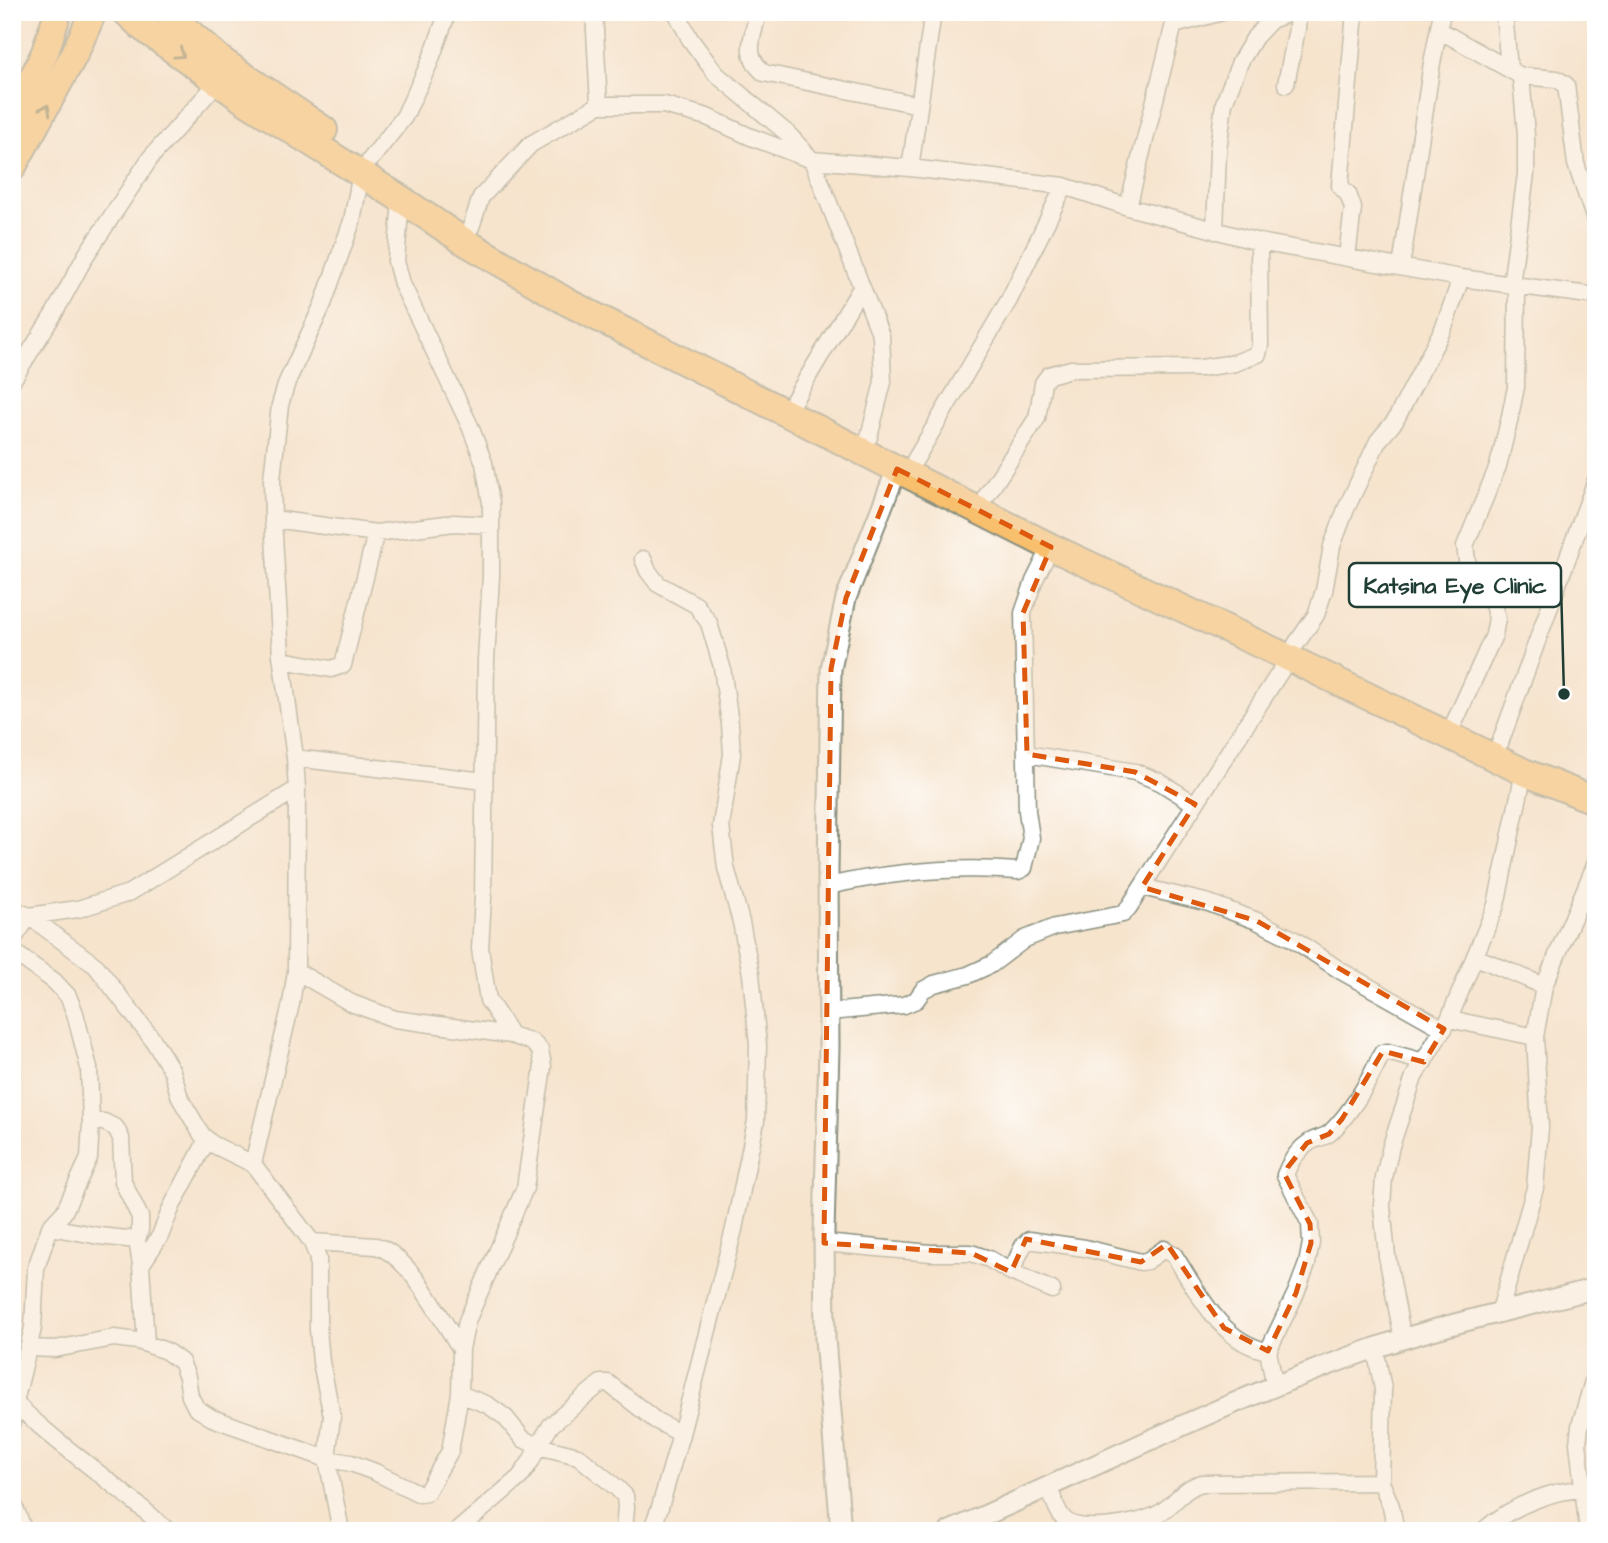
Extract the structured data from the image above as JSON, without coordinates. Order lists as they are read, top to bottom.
{
  "places": ["Katsina Eye Clinic"]
}
